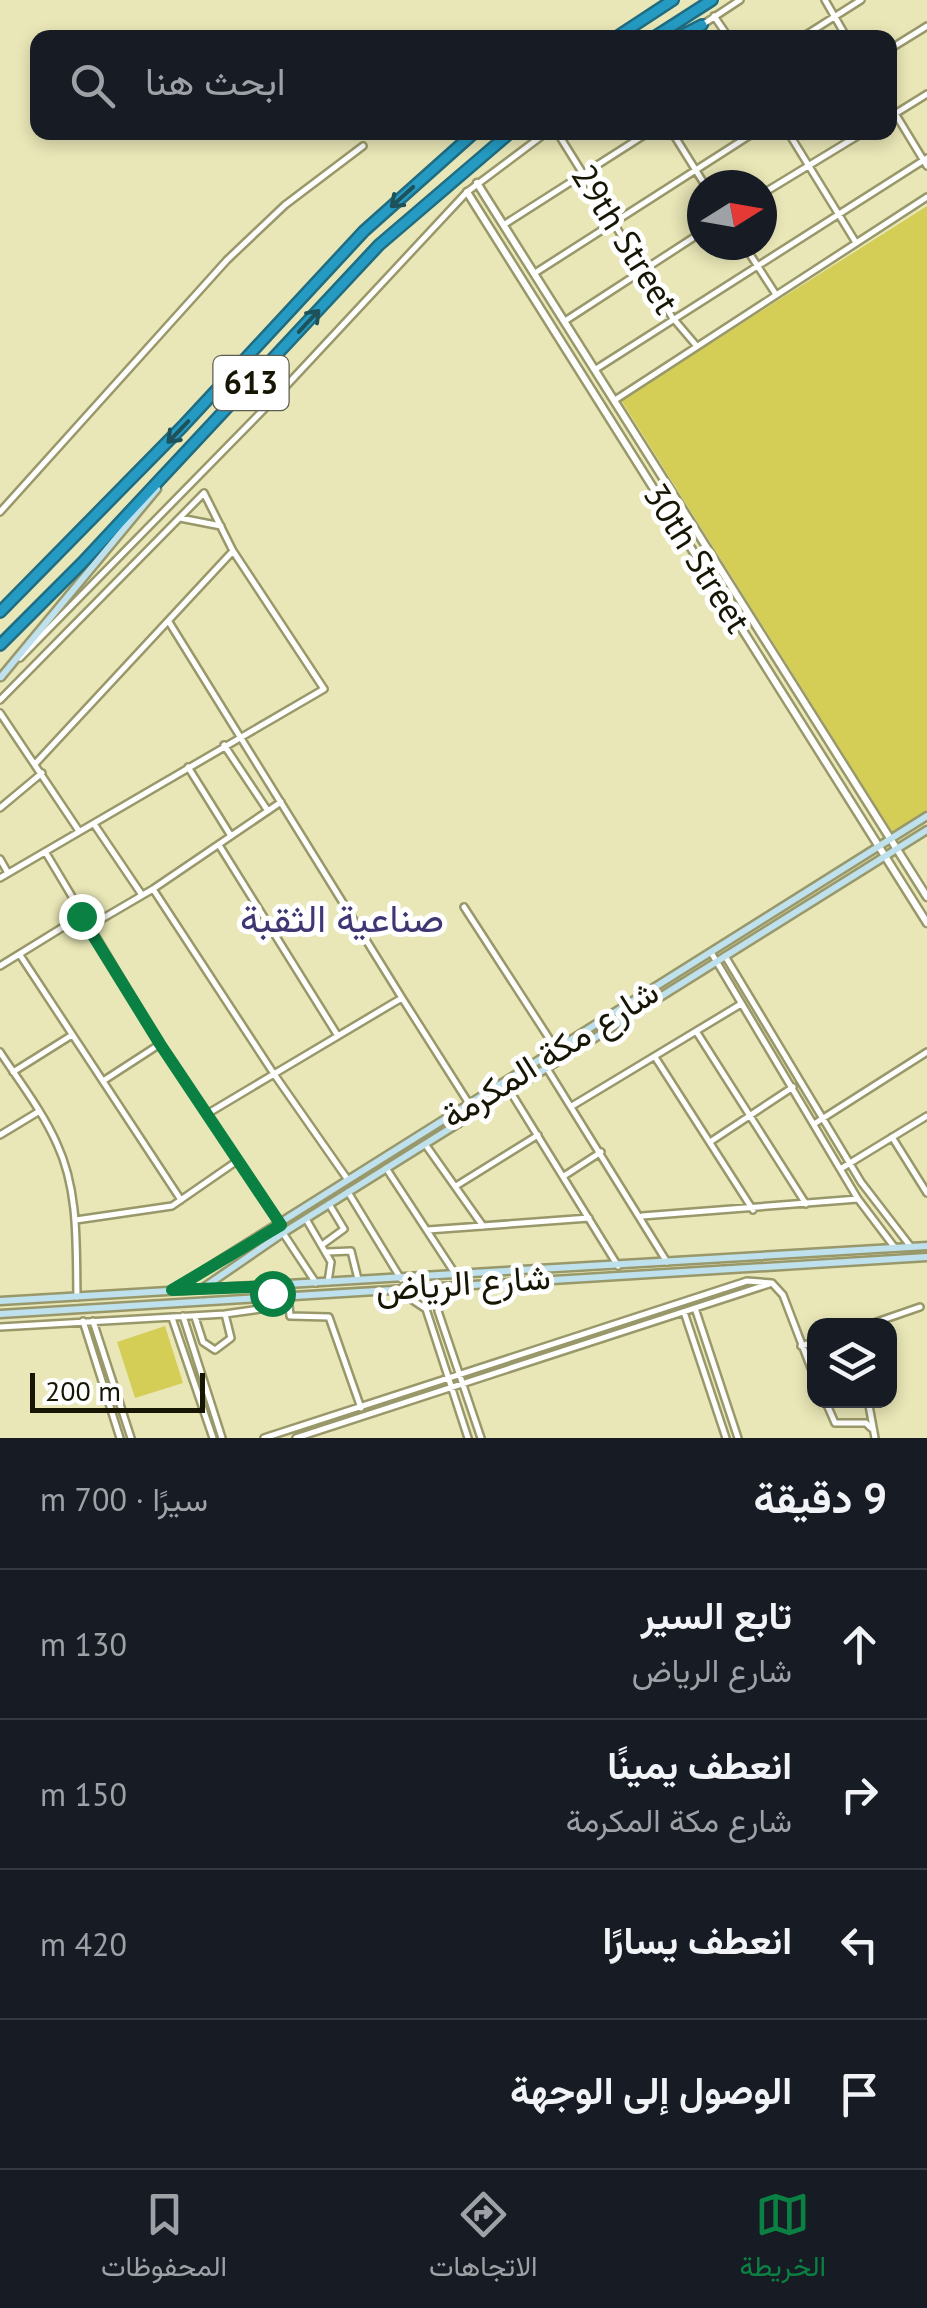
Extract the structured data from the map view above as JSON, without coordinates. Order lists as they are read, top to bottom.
{
  "streets": {
    "highway": ["613"],
    "main road": ["شارع مكة المكرمة", "شارع الرياض"],
    "street": ["29th Street", "30th Street"]
  },
  "crossings": [
    ["30th Street", "شارع مكة المكرمة"],
    ["شارع مكة المكرمة", "شارع الرياض"]
  ],
  "districts": ["صناعية الثقبة"],
  "scale_bar": "200 m",
  "north": "right",
  "page": {
    "search": "ابحث هنا",
    "scale": "200 m",
    "heading": ["9 دقيقة", "سيرًا · 700 m"],
    "list": [
      ["تابع السير", "شارع الرياض", "130 m"],
      ["انعطف يمينًا", "شارع مكة المكرمة", "150 m"],
      ["انعطف يسارًا", "420 m"],
      "الوصول إلى الوجهة"
    ],
    "nav": ["الخريطة", "الاتجاهات", "المحفوظات"]
  }
}
